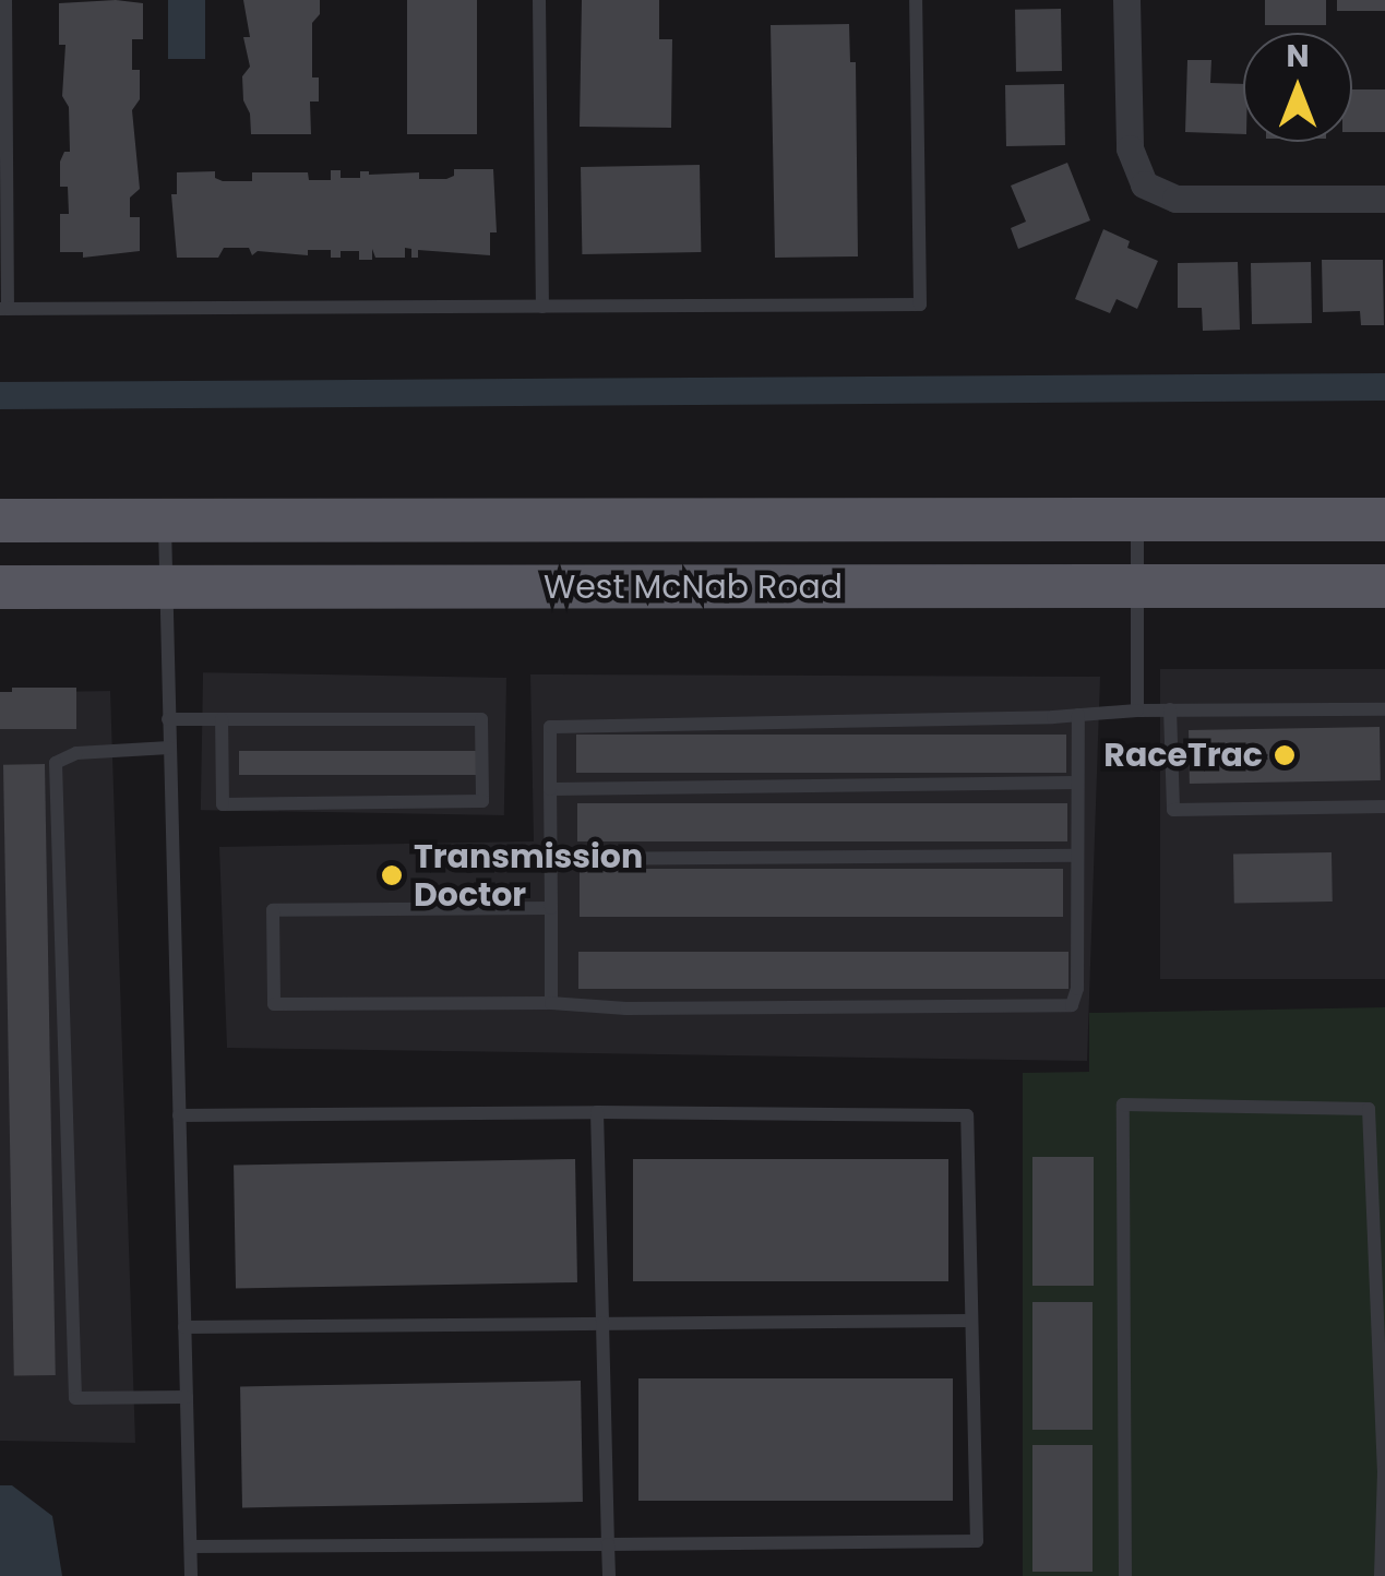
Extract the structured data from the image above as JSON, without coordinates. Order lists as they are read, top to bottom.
{
  "streets": {
    "main road": ["West McNab Road"]
  },
  "places": ["RaceTrac", "Transmission Doctor"],
  "north": "top"
}
